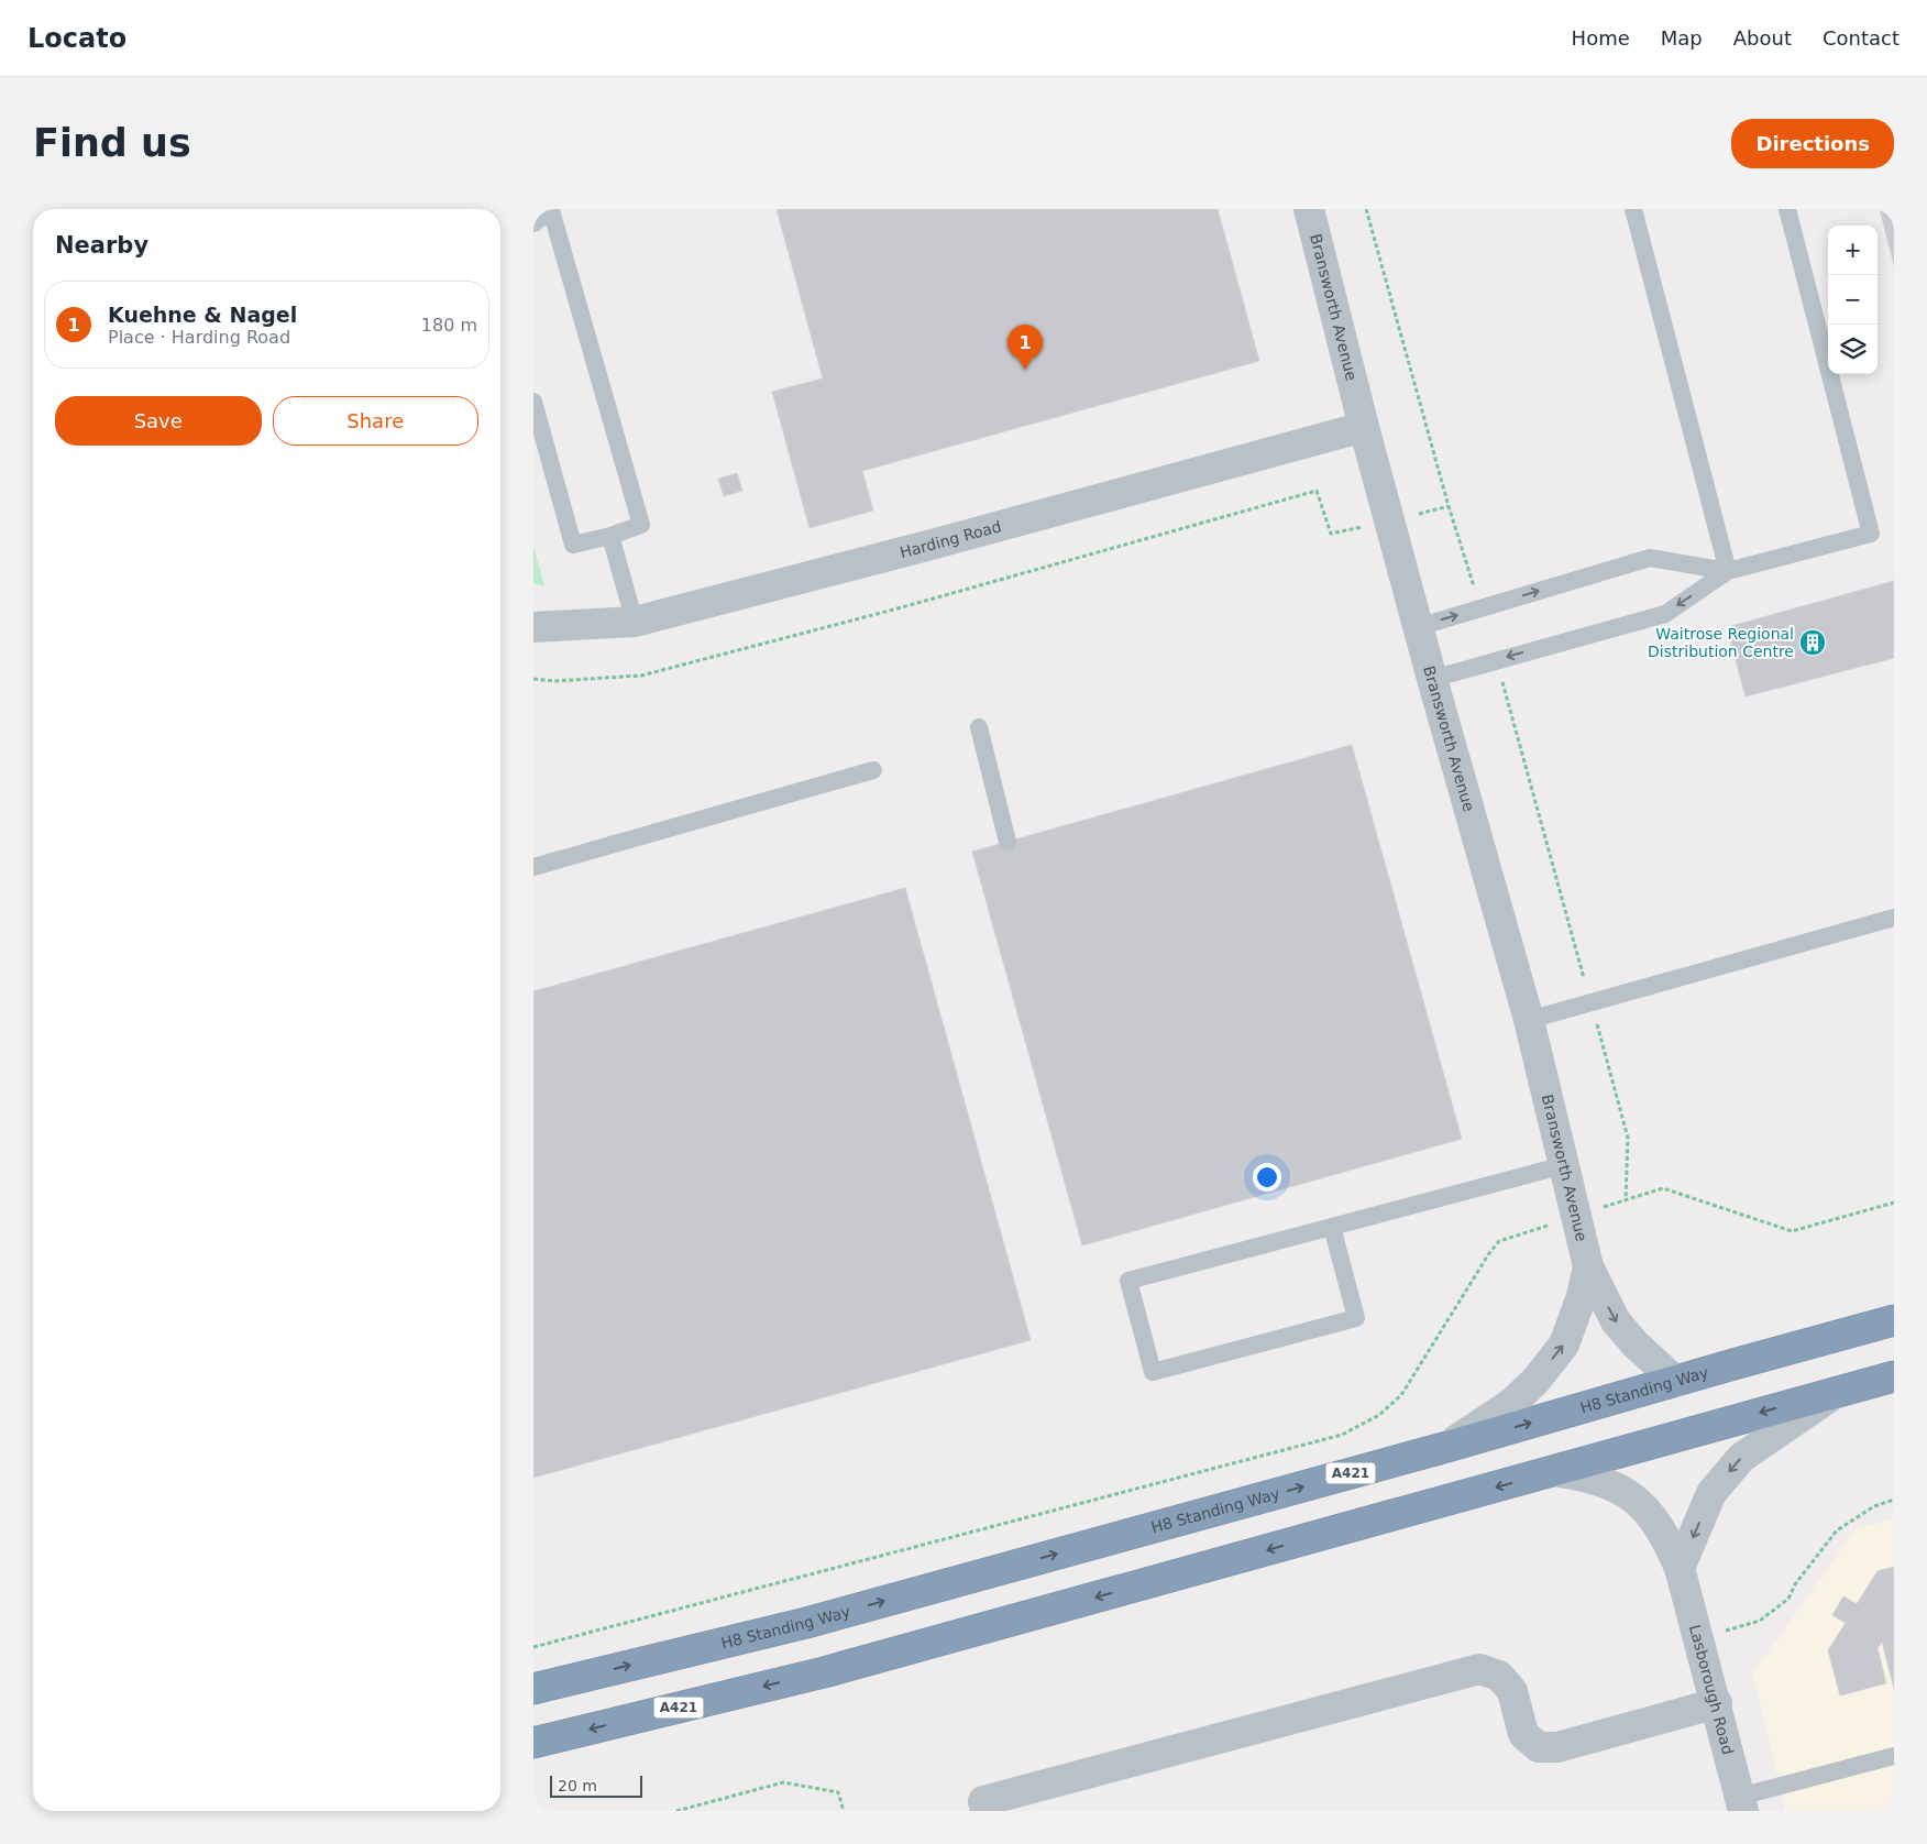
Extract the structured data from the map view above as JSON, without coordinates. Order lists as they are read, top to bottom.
{
  "streets": {
    "highway": ["H8 Standing Way", "A421"],
    "street": ["Bransworth Avenue", "Harding Road", "Lasborough Road"]
  },
  "crossings": [
    ["Bransworth Avenue", "Harding Road"],
    ["Bransworth Avenue", "H8 Standing Way"],
    ["A421", "Lasborough Road"]
  ],
  "places": {
    "building": ["Waitrose Regional Distribution Centre"]
  },
  "scale_bar": "20 m",
  "page": {
    "header": "Locato",
    "nav": [
      "Home",
      "Map",
      "About",
      "Contact"
    ],
    "buttons": [
      "Directions",
      ["Save", "Share"]
    ],
    "title": "Find us",
    "heading": "Nearby",
    "map_buttons": ["+", "−"],
    "list": [
      {
        "mark": "1",
        "name": "Kuehne & Nagel",
        "note": "Place · Harding Road",
        "value": "180 m"
      }
    ],
    "pins": "1",
    "scale": "20 m"
  }
}
